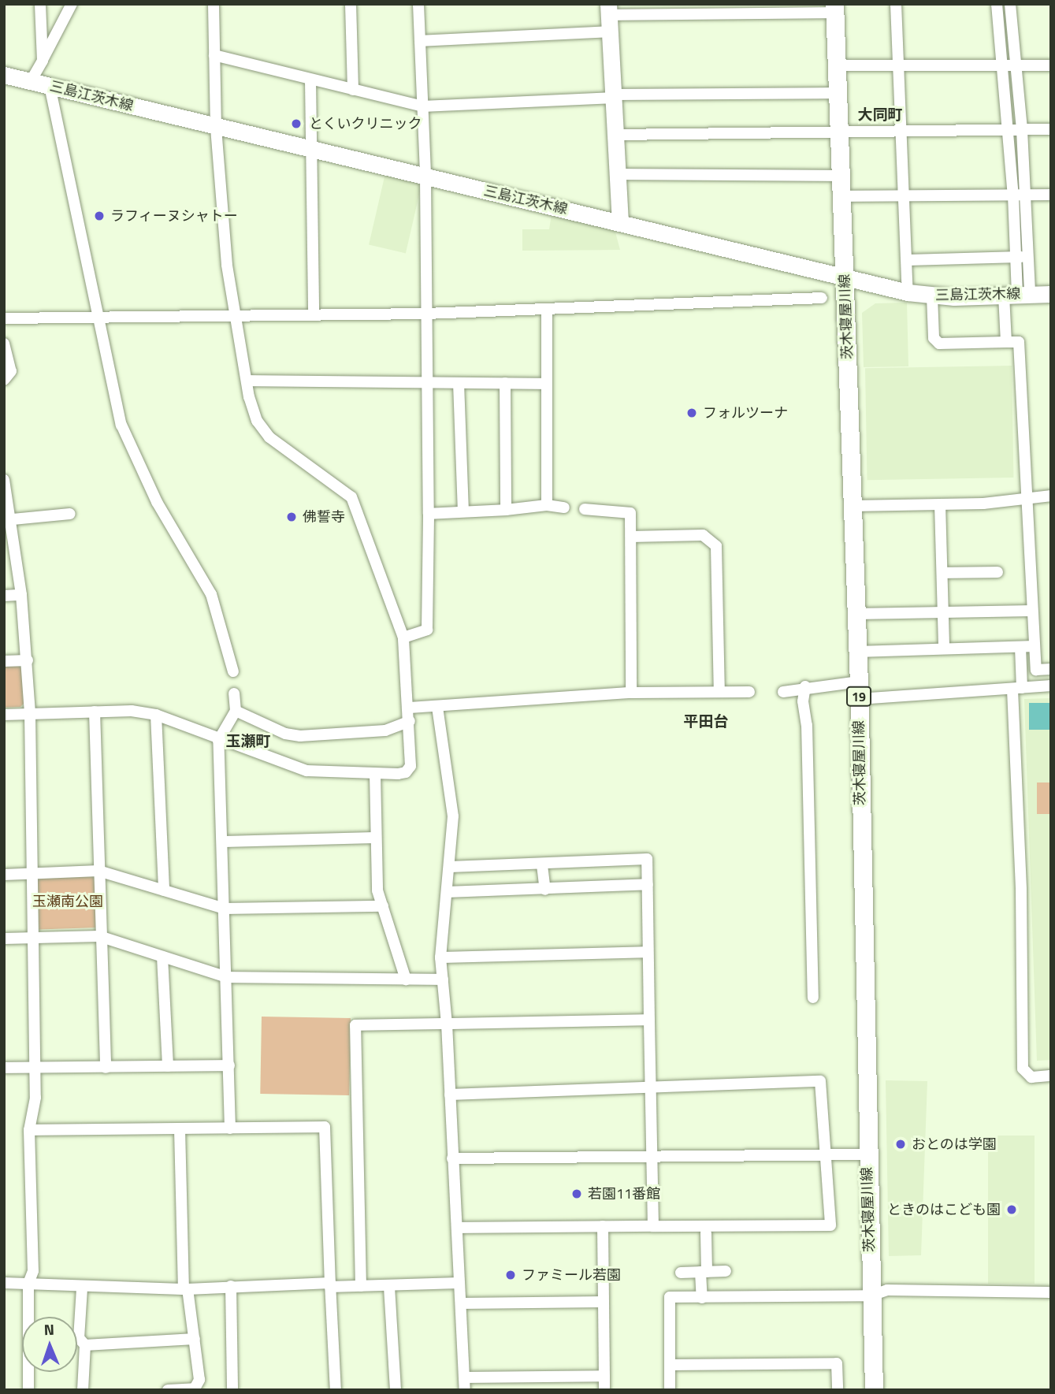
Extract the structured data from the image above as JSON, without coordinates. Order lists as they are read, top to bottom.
{
  "streets": {
    "main road": ["三島江茨木線", "茨木寝屋川線", "19"]
  },
  "crossings": [
    ["三島江茨木線", "茨木寝屋川線"]
  ],
  "districts": ["大同町", "平田台", "玉瀬町"],
  "parks": ["玉瀬南公園"],
  "places": [
    "とくいクリニック",
    "ラフィーヌシャトー",
    "フォルツーナ",
    "佛誓寺",
    "おとのは学園",
    "若園11番館",
    "ときのはこども園",
    "ファミール若園"
  ],
  "north": "top"
}
